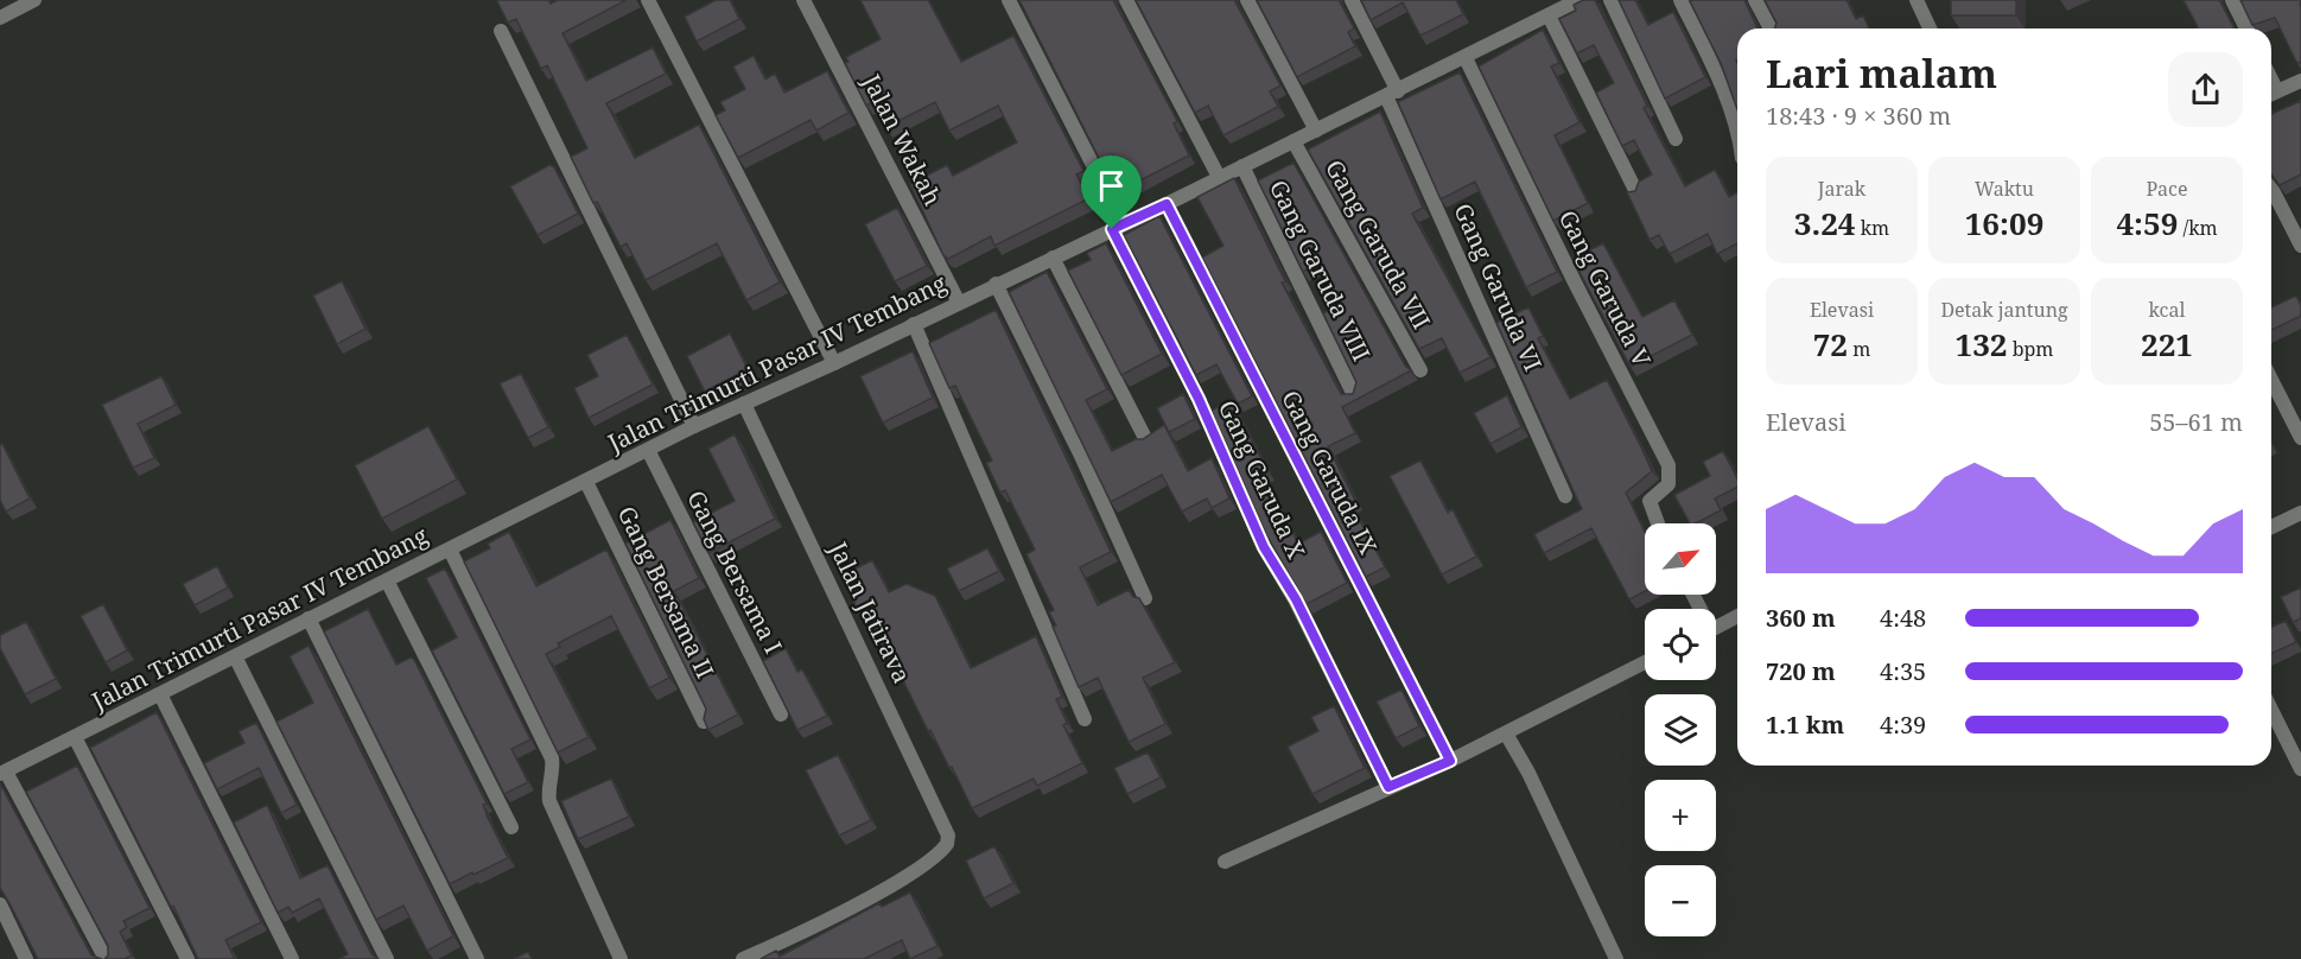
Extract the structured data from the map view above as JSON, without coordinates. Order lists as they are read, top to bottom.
{
  "streets": {
    "street": [
      "Jalan Wakah",
      "Gang Garuda VII",
      "Gang Garuda VIII",
      "Gang Garuda VI",
      "Gang Garuda V",
      "Jalan Trimurti Pasar IV Tembang",
      "Gang Garuda IX",
      "Gang Garuda X",
      "Gang Bersama I",
      "Gang Bersama II",
      "Jalan Jatirava"
    ]
  },
  "crossings": [
    ["Jalan Wakah", "Jalan Trimurti Pasar IV Tembang"],
    ["Gang Garuda VII", "Jalan Trimurti Pasar IV Tembang"],
    ["Gang Garuda VIII", "Jalan Trimurti Pasar IV Tembang"],
    ["Gang Garuda VI", "Jalan Trimurti Pasar IV Tembang"],
    ["Gang Garuda V", "Jalan Trimurti Pasar IV Tembang"],
    ["Jalan Trimurti Pasar IV Tembang", "Gang Garuda IX"],
    ["Jalan Trimurti Pasar IV Tembang", "Gang Garuda X"],
    ["Jalan Trimurti Pasar IV Tembang", "Gang Bersama I"],
    ["Jalan Trimurti Pasar IV Tembang", "Gang Bersama II"],
    ["Jalan Trimurti Pasar IV Tembang", "Jalan Jatirava"]
  ],
  "north": "top right",
  "page": {
    "heading": ["Lari malam", "18:43 · 9 × 360 m"],
    "stats": [
      ["Jarak", "3.24 km"],
      ["Waktu", "16:09"],
      ["Pace", "4:59 /km"],
      ["Elevasi", "72 m"],
      ["Detak jantung", "132 bpm"],
      ["kcal", "221"]
    ],
    "chart": ["Elevasi", "55–61 m"],
    "map_buttons": ["+", "−"],
    "list": [
      {
        "name": "360 m",
        "note": "4:48"
      },
      {
        "name": "720 m",
        "note": "4:35"
      },
      {
        "name": "1.1 km",
        "note": "4:39"
      }
    ]
  }
}
